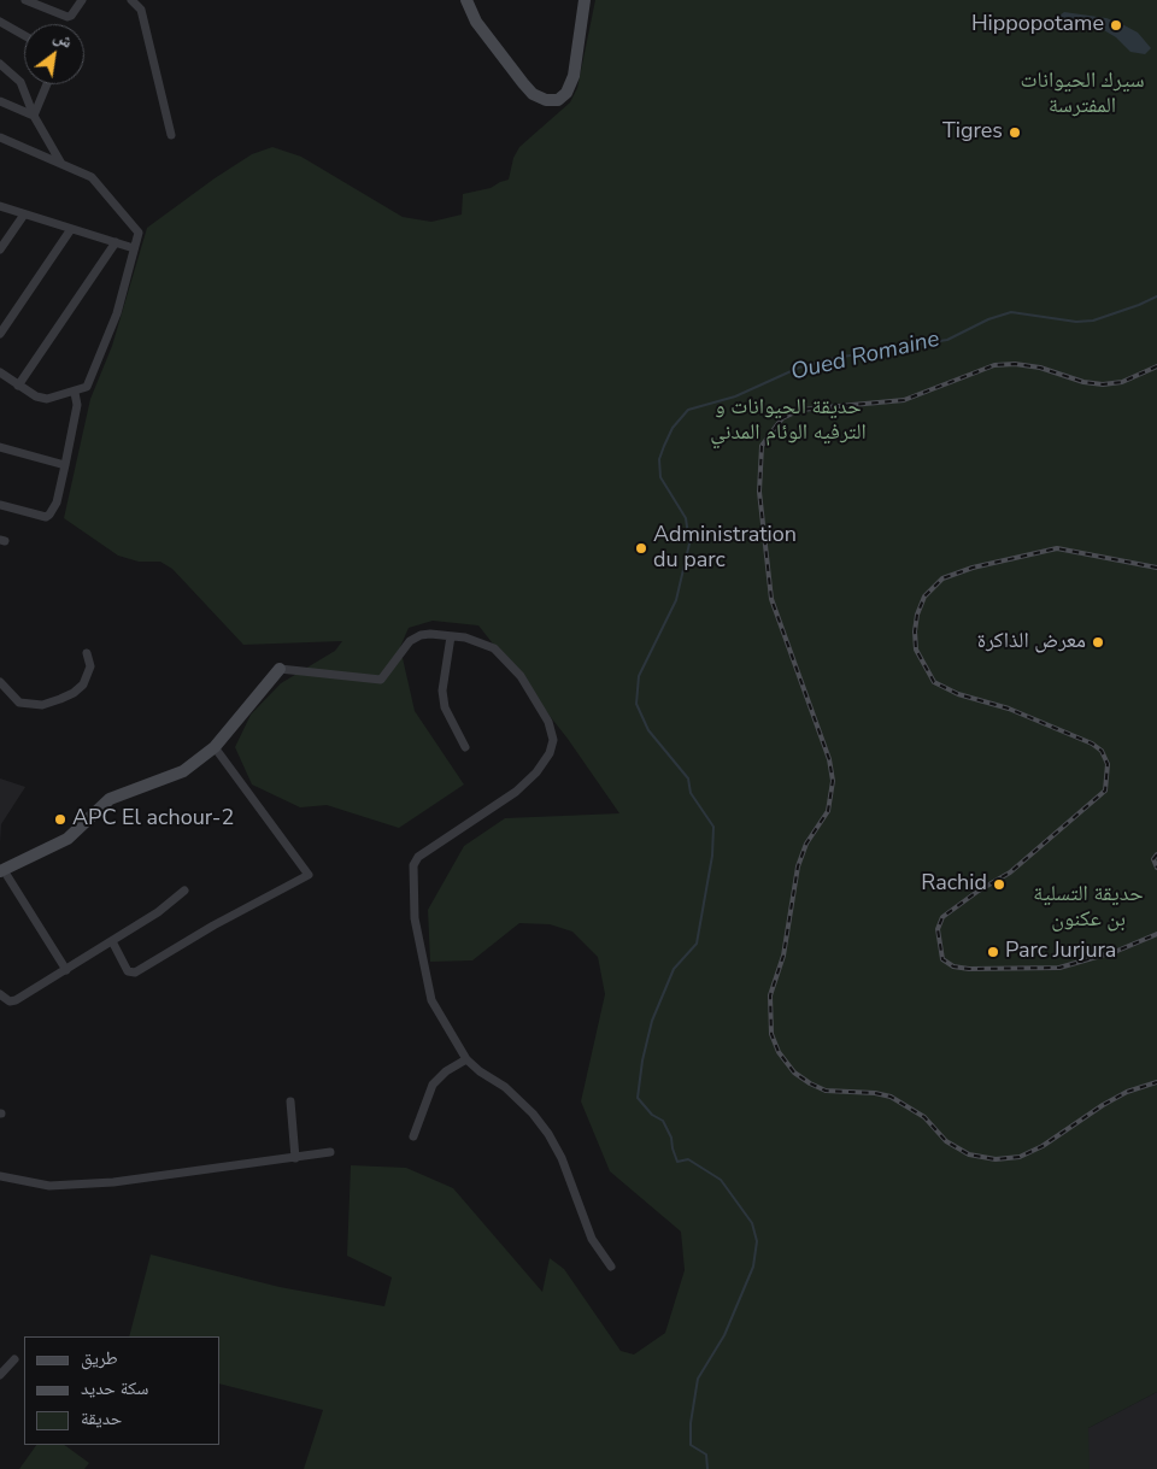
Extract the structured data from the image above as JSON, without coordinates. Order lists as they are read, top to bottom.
{
  "water": ["Oued Romaine"],
  "parks": ["سيرك الحيوانات المفترسة", "حديقة الحيوانات و الترفيه الوئام المدني", "حديقة التسلية بن عكنون"],
  "places": [
    "Hippopotame",
    "Tigres",
    "Administration du parc",
    "معرض الذاكرة",
    "APC El achour-2",
    "Rachid",
    "Parc Jurjura"
  ],
  "legend": ["طريق", "سكة حديد", "حديقة"],
  "north": "top right"
}
